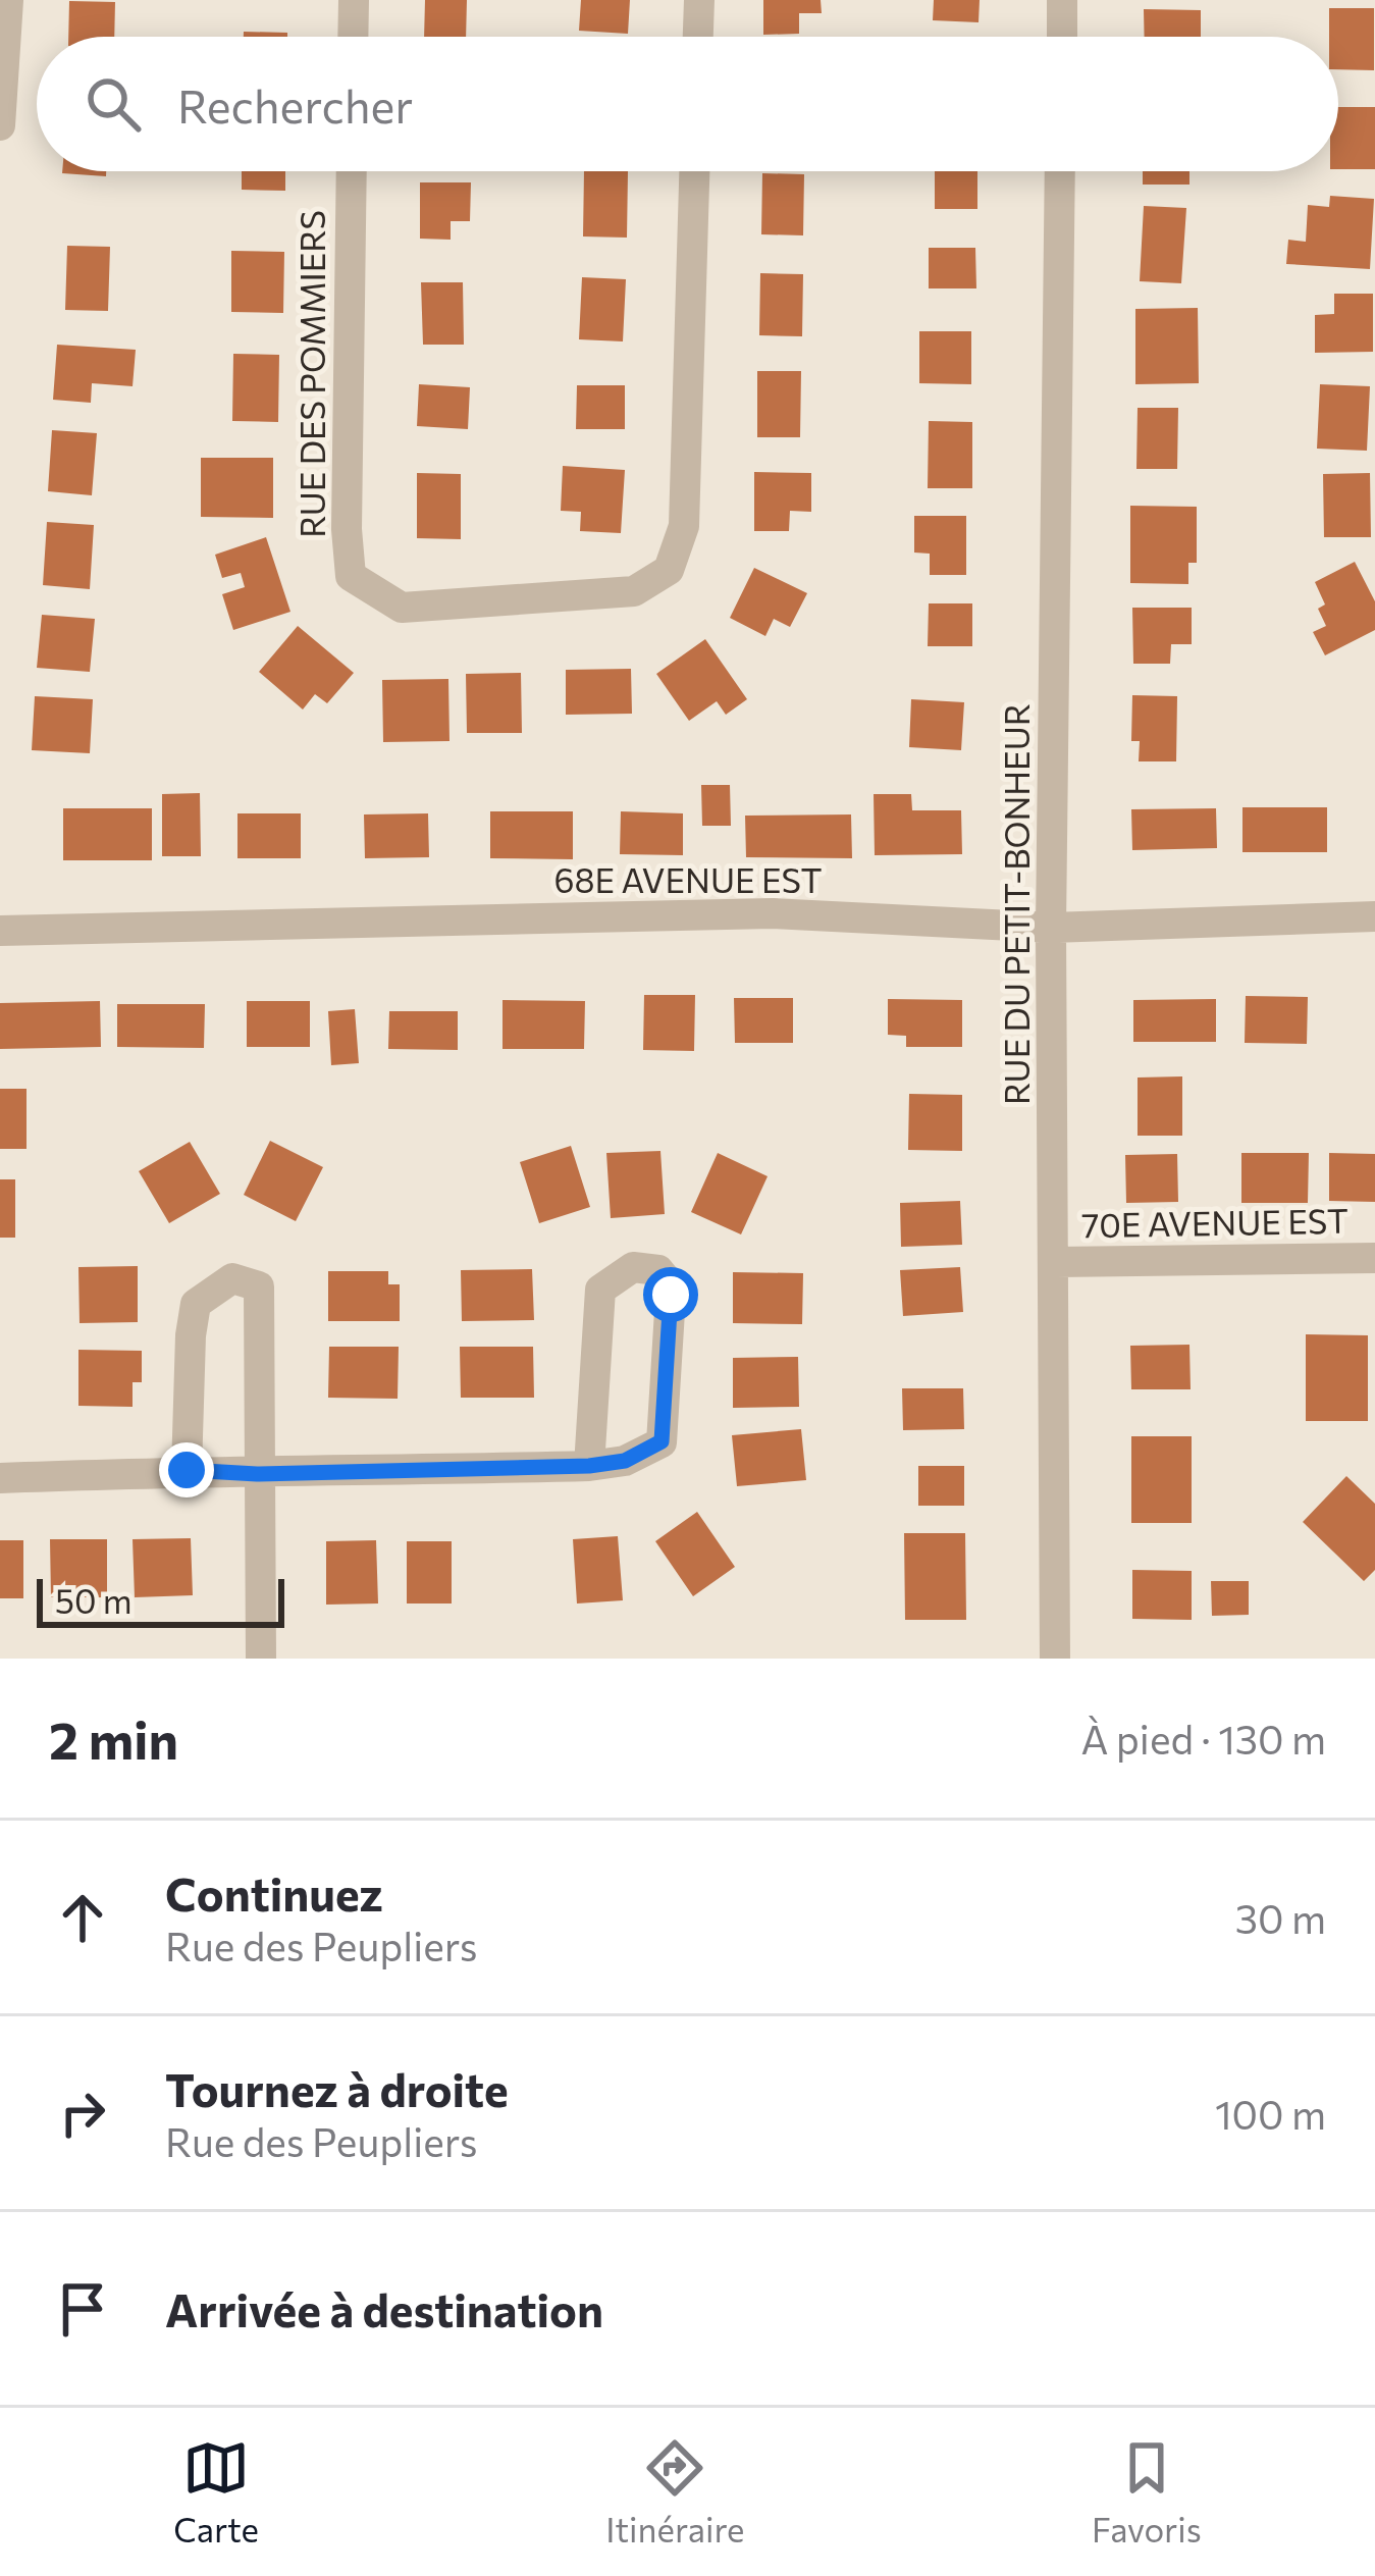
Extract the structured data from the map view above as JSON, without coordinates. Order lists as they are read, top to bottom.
{
  "streets": {
    "street": [
      "RUE DES POMMIERS",
      "68E AVENUE EST",
      "RUE DU PETIT-BONHEUR",
      "70E AVENUE EST"
    ]
  },
  "crossings": [
    ["68E AVENUE EST", "RUE DU PETIT-BONHEUR"],
    ["RUE DU PETIT-BONHEUR", "70E AVENUE EST"]
  ],
  "scale_bar": "50 m",
  "page": {
    "search": "Rechercher",
    "scale": "50 m",
    "heading": ["2 min", "À pied · 130 m"],
    "list": [
      ["Continuez", "Rue des Peupliers", "30 m"],
      ["Tournez à droite", "Rue des Peupliers", "100 m"],
      "Arrivée à destination"
    ],
    "nav": ["Carte", "Itinéraire", "Favoris"]
  }
}
